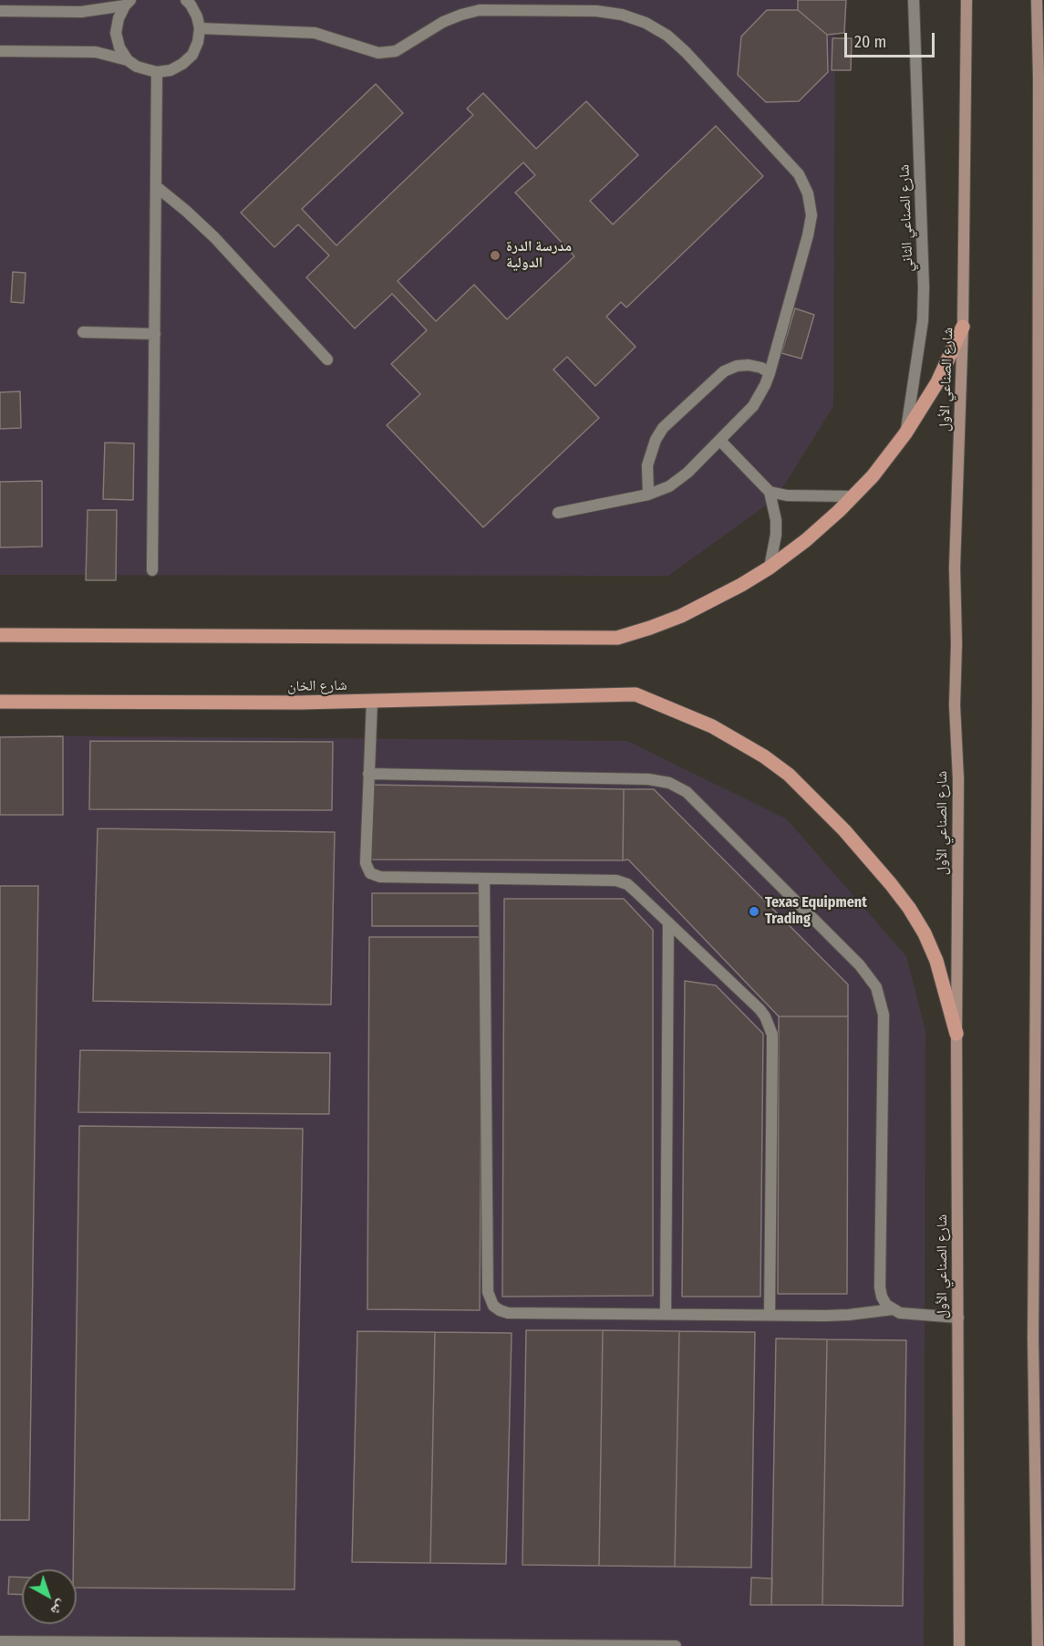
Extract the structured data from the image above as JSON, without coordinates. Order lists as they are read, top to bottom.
{
  "streets": {
    "main road": ["شارع الصناعي الأول", "شارع الخان"],
    "street": ["شارع الصناعي الثاني"]
  },
  "crossings": [
    ["شارع الصناعي الأول", "شارع الخان"]
  ],
  "places": ["مدرسة الدرة الدولية", "Texas Equipment Trading"],
  "scale_bar": "20 m",
  "north": "bottom right"
}
